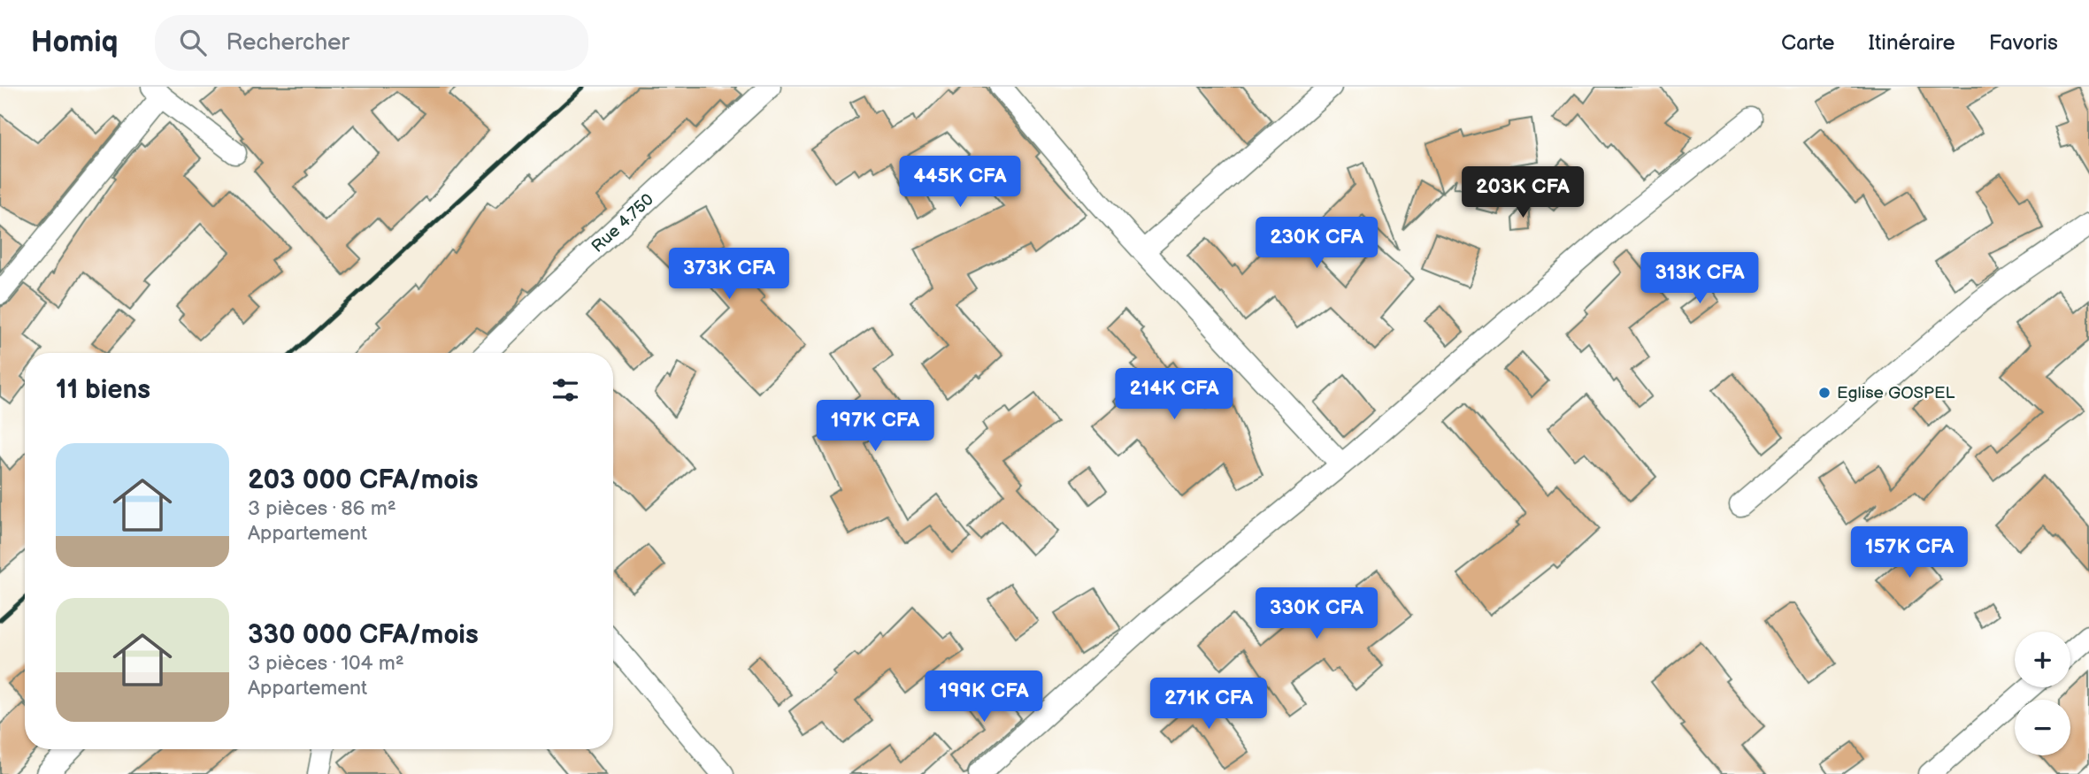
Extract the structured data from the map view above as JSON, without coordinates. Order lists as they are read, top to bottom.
{
  "streets": {
    "street": ["Rue 4.750"]
  },
  "places": ["Eglise GOSPEL"],
  "page": {
    "header": "Homiq",
    "search": "Rechercher",
    "nav": ["Carte", "Itinéraire", "Favoris"],
    "price": [
      "445K CFA",
      "203K CFA",
      "230K CFA",
      "373K CFA",
      "313K CFA",
      "214K CFA",
      "197K CFA",
      "157K CFA",
      "330K CFA",
      "199K CFA",
      "271K CFA"
    ],
    "heading": "11 biens",
    "list": [
      {
        "name": "203 000 CFA/mois",
        "note": "3 pièces · 86 m² · Appartement"
      },
      {
        "name": "330 000 CFA/mois",
        "note": "3 pièces · 104 m² · Appartement"
      }
    ],
    "map_buttons": ["+", "−"]
  }
}
